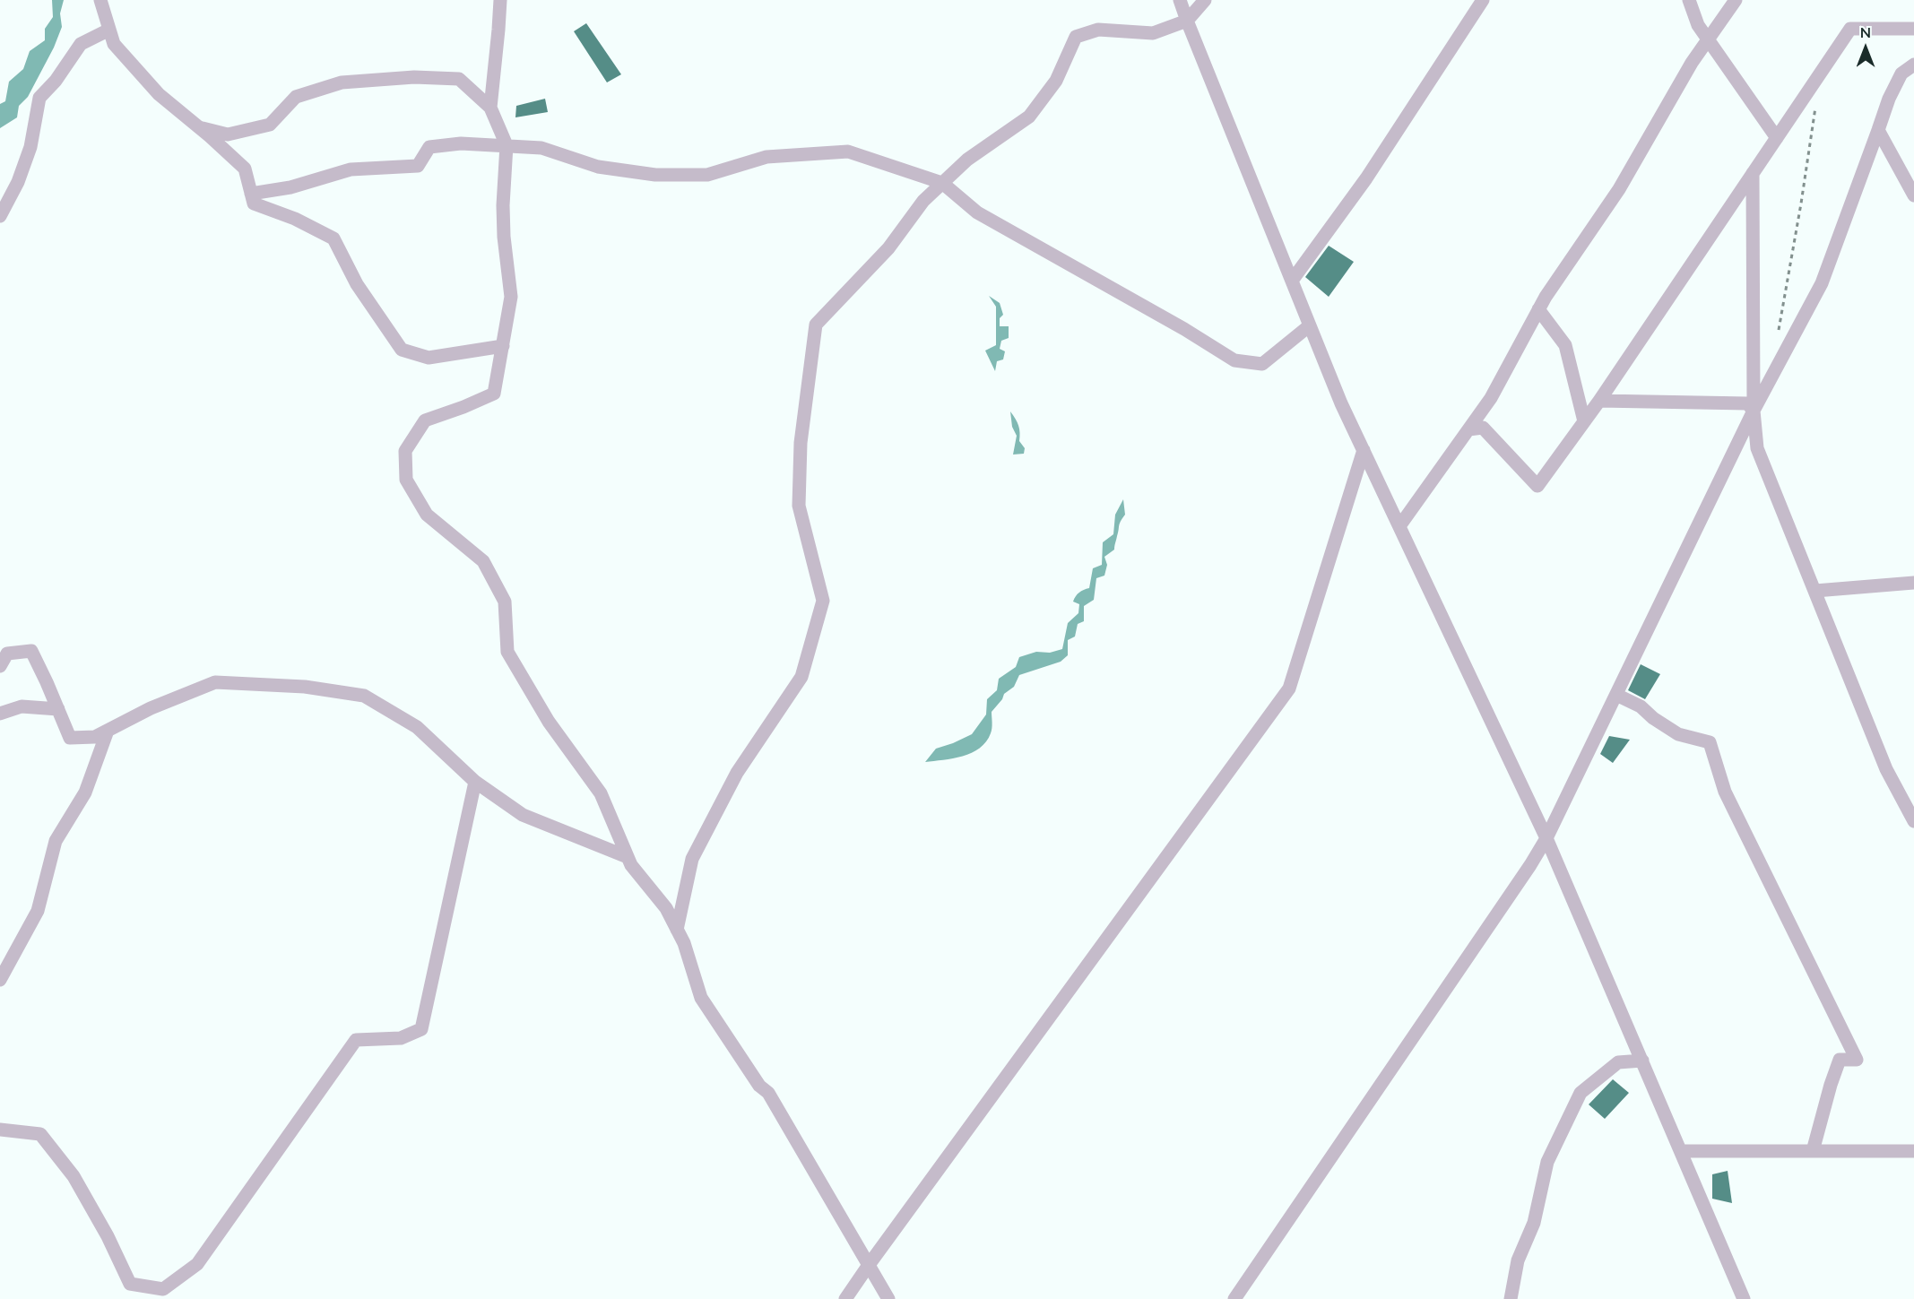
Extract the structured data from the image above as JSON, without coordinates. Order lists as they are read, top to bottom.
{
  "north": "top"
}
